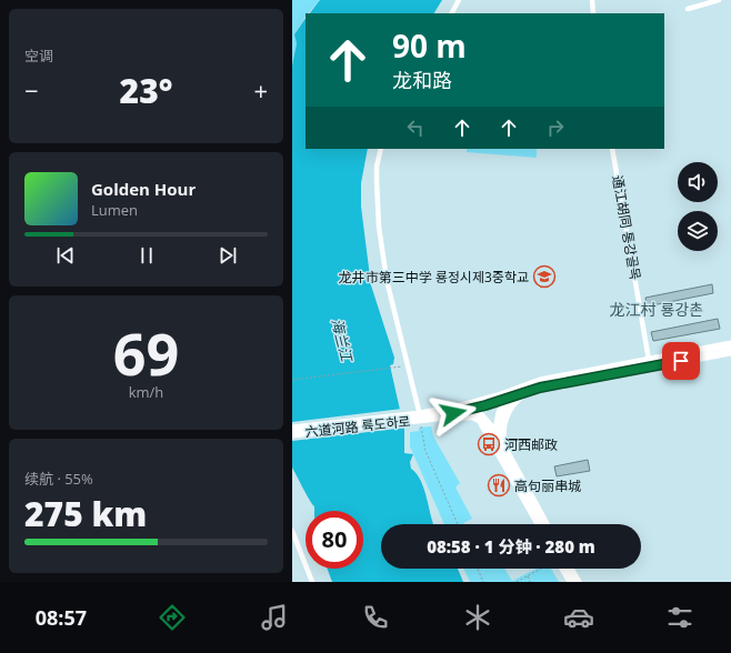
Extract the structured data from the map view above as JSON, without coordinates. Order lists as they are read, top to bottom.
{
  "streets": {
    "highway": ["六道河路 륙도하로"],
    "street": ["通江胡同 통강골목"]
  },
  "districts": ["龙江村 룡강촌"],
  "water": ["海兰江"],
  "places": {
    "school or university": ["龙井市第三中学 룡정시제3중학교"],
    "bus stop": ["河西邮政"],
    "restaurant": ["高句丽串城"]
  },
  "page": {
    "tile": [
      "空调",
      ["69", "km/h"],
      ["续航 · 55%", "275 km"]
    ],
    "turn": ["90 m", "龙和路"],
    "heat": ["−", "23°", "+"],
    "song": ["Golden Hour", "Lumen"],
    "limit": "80",
    "trip": "08:58 · 1 分钟 · 280 m",
    "tabs": "08:57"
  }
}
